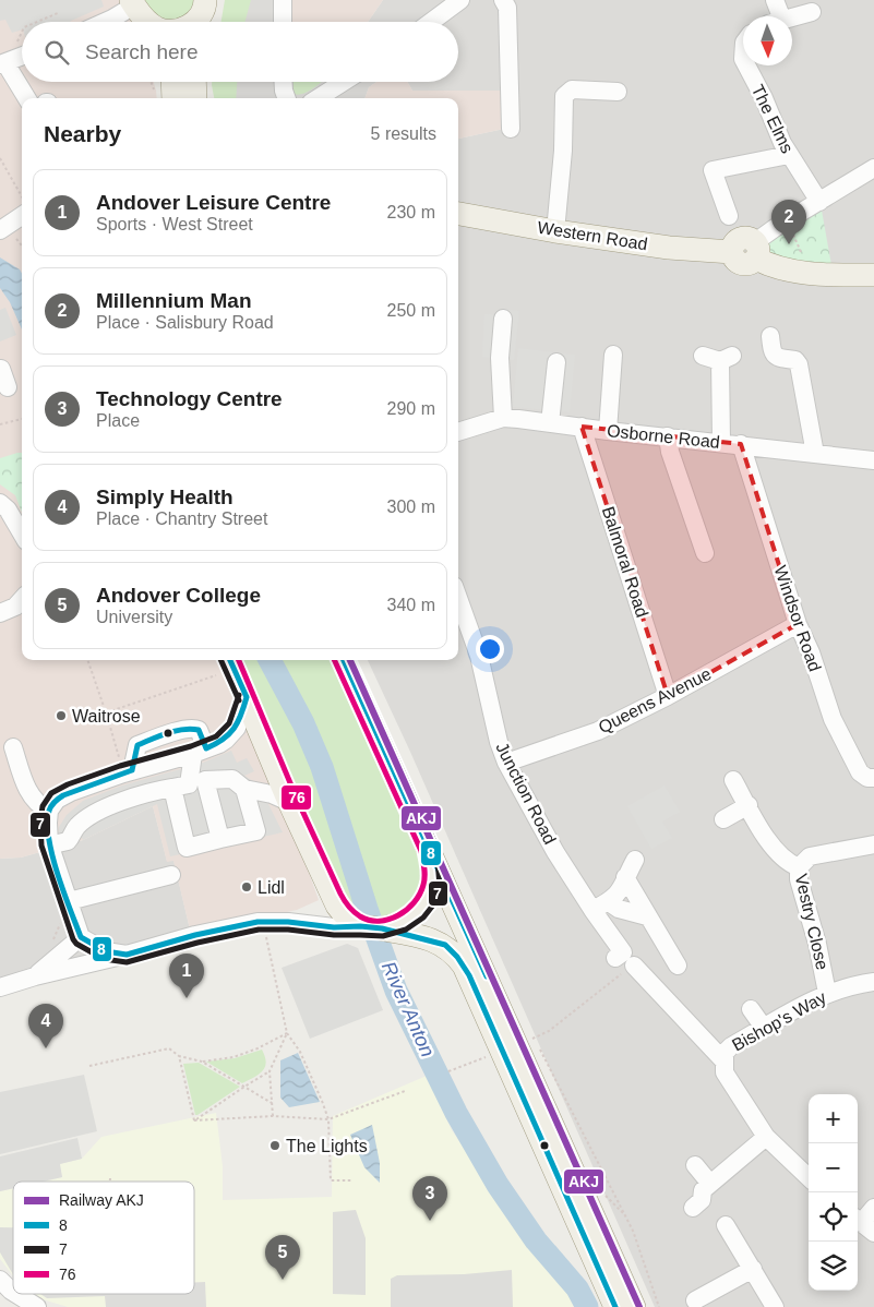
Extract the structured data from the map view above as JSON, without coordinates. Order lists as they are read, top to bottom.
{
  "streets": {
    "main road": ["Western Road"],
    "street": [
      "The Elms",
      "Osborne Road",
      "Balmoral Road",
      "Windsor Road",
      "Queens Avenue",
      "Junction Road",
      "Vestry Close",
      "Bishop's Way"
    ]
  },
  "crossings": [
    ["Osborne Road", "Balmoral Road"],
    ["Osborne Road", "Windsor Road"],
    ["Balmoral Road", "Queens Avenue"],
    ["Windsor Road", "Queens Avenue"],
    ["Queens Avenue", "Junction Road"],
    ["Junction Road", "Bishop's Way"],
    ["Vestry Close", "Bishop's Way"]
  ],
  "water": ["River Anton"],
  "places": ["Waitrose", "Lidl", "The Lights"],
  "lines": [
    "rail line AKJ",
    "transit line 8",
    "transit line 7",
    "transit line 76"
  ],
  "legend": [
    "Railway AKJ",
    "8",
    "7",
    "76"
  ],
  "north": "bottom",
  "page": {
    "search": "Search here",
    "heading": ["Nearby", "5 results"],
    "list": [
      {
        "mark": "1",
        "name": "Andover Leisure Centre",
        "note": "Sports · West Street",
        "value": "230 m"
      },
      {
        "mark": "2",
        "name": "Millennium Man",
        "note": "Place · Salisbury Road",
        "value": "250 m"
      },
      {
        "mark": "3",
        "name": "Technology Centre",
        "note": "Place",
        "value": "290 m"
      },
      {
        "mark": "4",
        "name": "Simply Health",
        "note": "Place · Chantry Street",
        "value": "300 m"
      },
      {
        "mark": "5",
        "name": "Andover College",
        "note": "University",
        "value": "340 m"
      }
    ],
    "pins": [
      "2",
      "1",
      "4",
      "3",
      "5"
    ],
    "map_buttons": ["+", "−"]
  }
}
